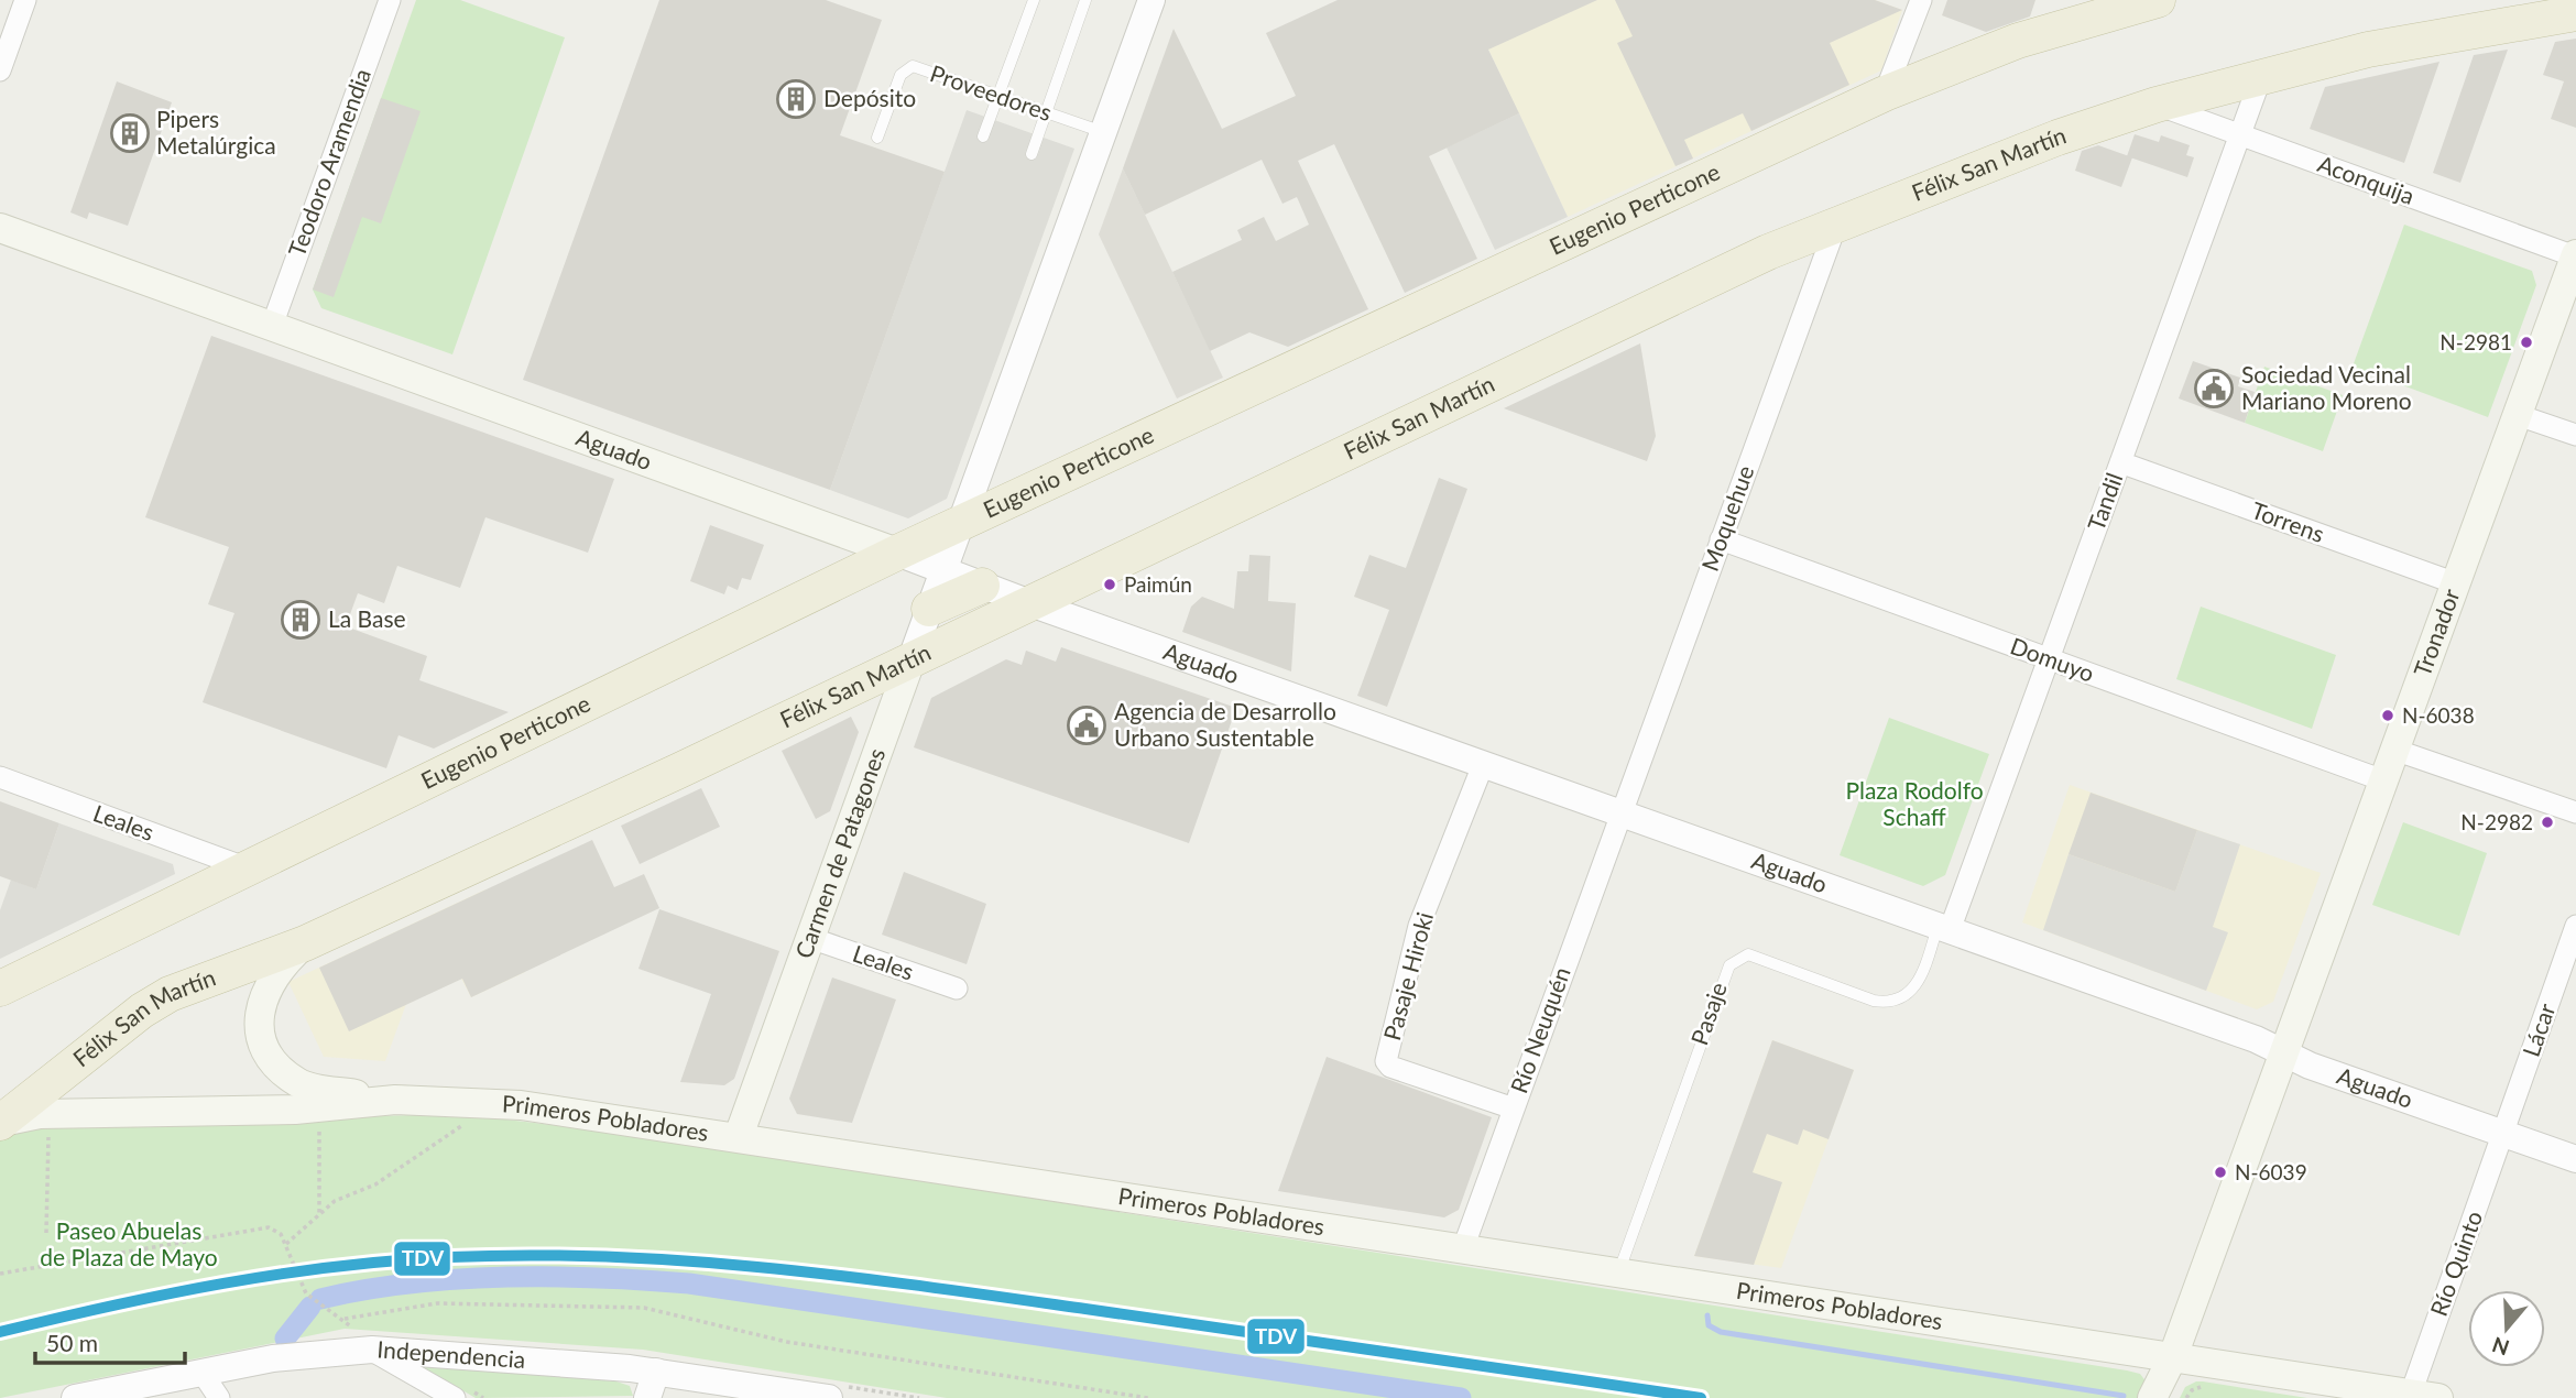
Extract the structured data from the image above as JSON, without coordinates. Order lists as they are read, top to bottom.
{
  "streets": {
    "highway": ["Félix San Martín", "Eugenio Perticone"],
    "main road": [
      "Aguado",
      "Tronador",
      "Carmen de Patagones",
      "Primeros Pobladores"
    ],
    "street": [
      "Teodoro Aramendia",
      "Aconquija",
      "Tandil",
      "Moquehue",
      "Torrens",
      "Domuyo",
      "Leales",
      "Pasaje Hiroki",
      "Río Neuquén",
      "Lácar",
      "Río Quinto",
      "Independencia"
    ],
    "lane": ["Proveedores", "Pasaje"]
  },
  "crossings": [
    ["Teodoro Aramendia", "Aguado"],
    ["Félix San Martín", "Aconquija"],
    ["Félix San Martín", "Aguado"],
    ["Félix San Martín", "Tandil"],
    ["Félix San Martín", "Moquehue"],
    ["Félix San Martín", "Carmen de Patagones"],
    ["Félix San Martín", "Primeros Pobladores"],
    ["Aconquija", "Tandil"],
    ["Aconquija", "Tronador"],
    ["Eugenio Perticone", "Aguado"],
    ["Eugenio Perticone", "Leales"],
    ["Aguado", "Tandil"],
    ["Aguado", "Moquehue"],
    ["Aguado", "Tronador"],
    ["Aguado", "Carmen de Patagones"],
    ["Aguado", "Pasaje Hiroki"],
    ["Aguado", "Pasaje"],
    ["Aguado", "Río Neuquén"],
    ["Aguado", "Lácar"],
    ["Aguado", "Río Quinto"],
    ["Tandil", "Torrens"],
    ["Tandil", "Domuyo"],
    ["Tandil", "Pasaje"],
    ["Moquehue", "Domuyo"],
    ["Moquehue", "Río Neuquén"],
    ["Torrens", "Tronador"],
    ["Tronador", "Domuyo"],
    ["Tronador", "Primeros Pobladores"],
    ["Leales", "Carmen de Patagones"],
    ["Carmen de Patagones", "Primeros Pobladores"],
    ["Pasaje Hiroki", "Río Neuquén"],
    ["Pasaje", "Primeros Pobladores"],
    ["Río Neuquén", "Primeros Pobladores"],
    ["Lácar", "Río Quinto"],
    ["Primeros Pobladores", "Río Quinto"]
  ],
  "parks": ["Plaza Rodolfo Schaff", "Paseo Abuelas de Plaza de Mayo"],
  "places": {
    "building": ["Depósito", "Pipers Metalúrgica", "La Base"],
    "other": [
      "N-2981",
      "Paimún",
      "N-6038",
      "N-2982",
      "N-6039"
    ],
    "public building": ["Sociedad Vecinal Mariano Moreno", "Agencia de Desarrollo Urbano Sustentable"]
  },
  "lines": ["transit line TDV"],
  "scale_bar": "50 m",
  "north": "bottom"
}
